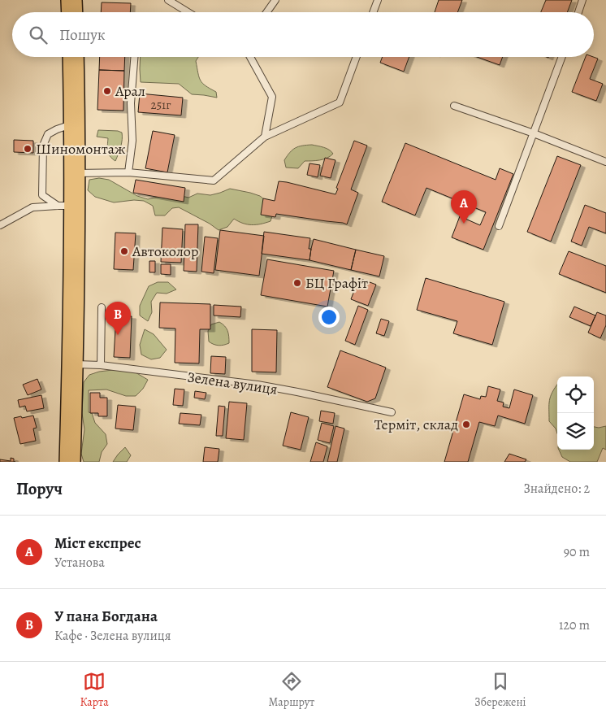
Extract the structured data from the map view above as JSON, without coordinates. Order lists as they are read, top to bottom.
{
  "streets": {
    "lane": ["Зелена вулиця"]
  },
  "places": [
    "Арал",
    "Шиномонтаж",
    "Автоколор",
    "БЦ Графіт",
    "Терміт, склад"
  ],
  "house_numbers": ["251г"],
  "page": {
    "search": "Пошук",
    "pins": ["A", "B"],
    "heading": ["Поруч", "Знайдено: 2"],
    "list": [
      {
        "mark": "A",
        "name": "Міст експрес",
        "note": "Установа",
        "value": "90 m"
      },
      {
        "mark": "B",
        "name": "У пана Богдана",
        "note": "Кафе · Зелена вулиця",
        "value": "120 m"
      }
    ],
    "nav": ["Карта", "Маршрут", "Збережені"]
  }
}
